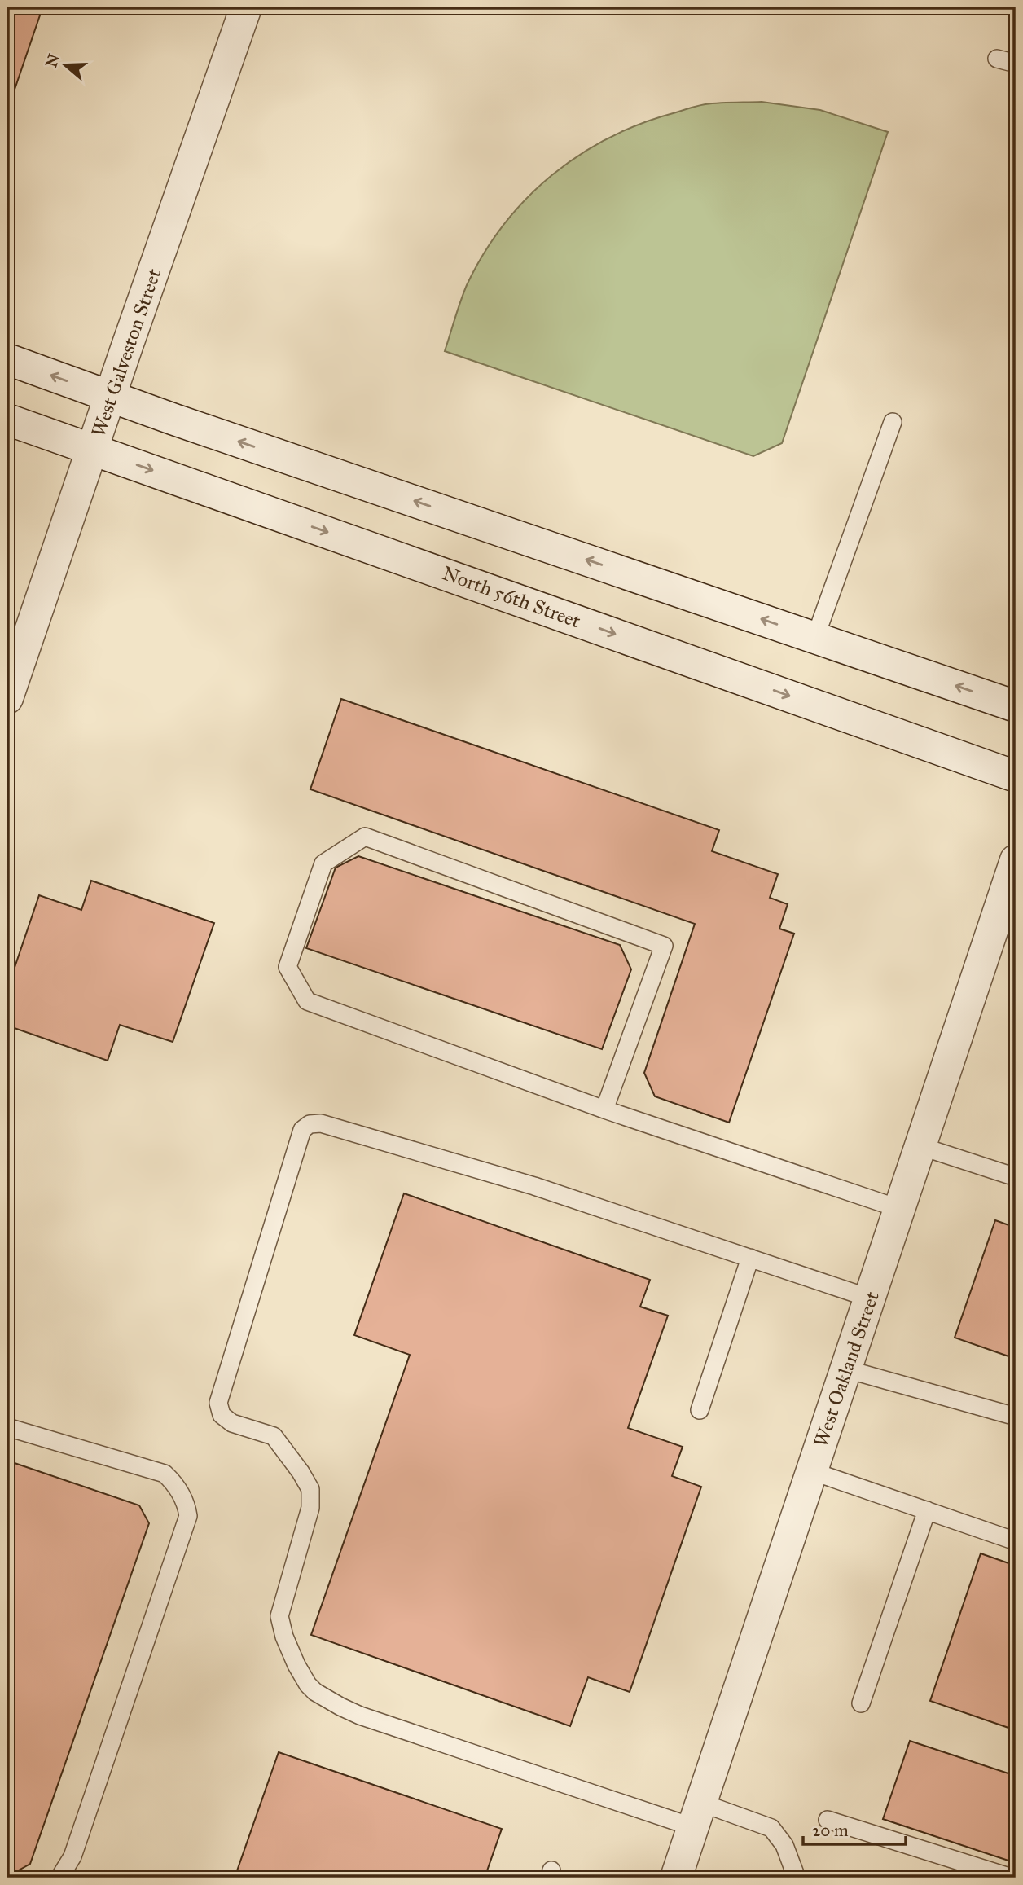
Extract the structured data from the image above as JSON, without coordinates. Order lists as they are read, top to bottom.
{
  "streets": {
    "main road": ["West Galveston Street", "North 56th Street", "West Oakland Street"]
  },
  "crossings": [
    ["West Galveston Street", "North 56th Street"]
  ],
  "scale_bar": "20 m",
  "north": "left"
}
